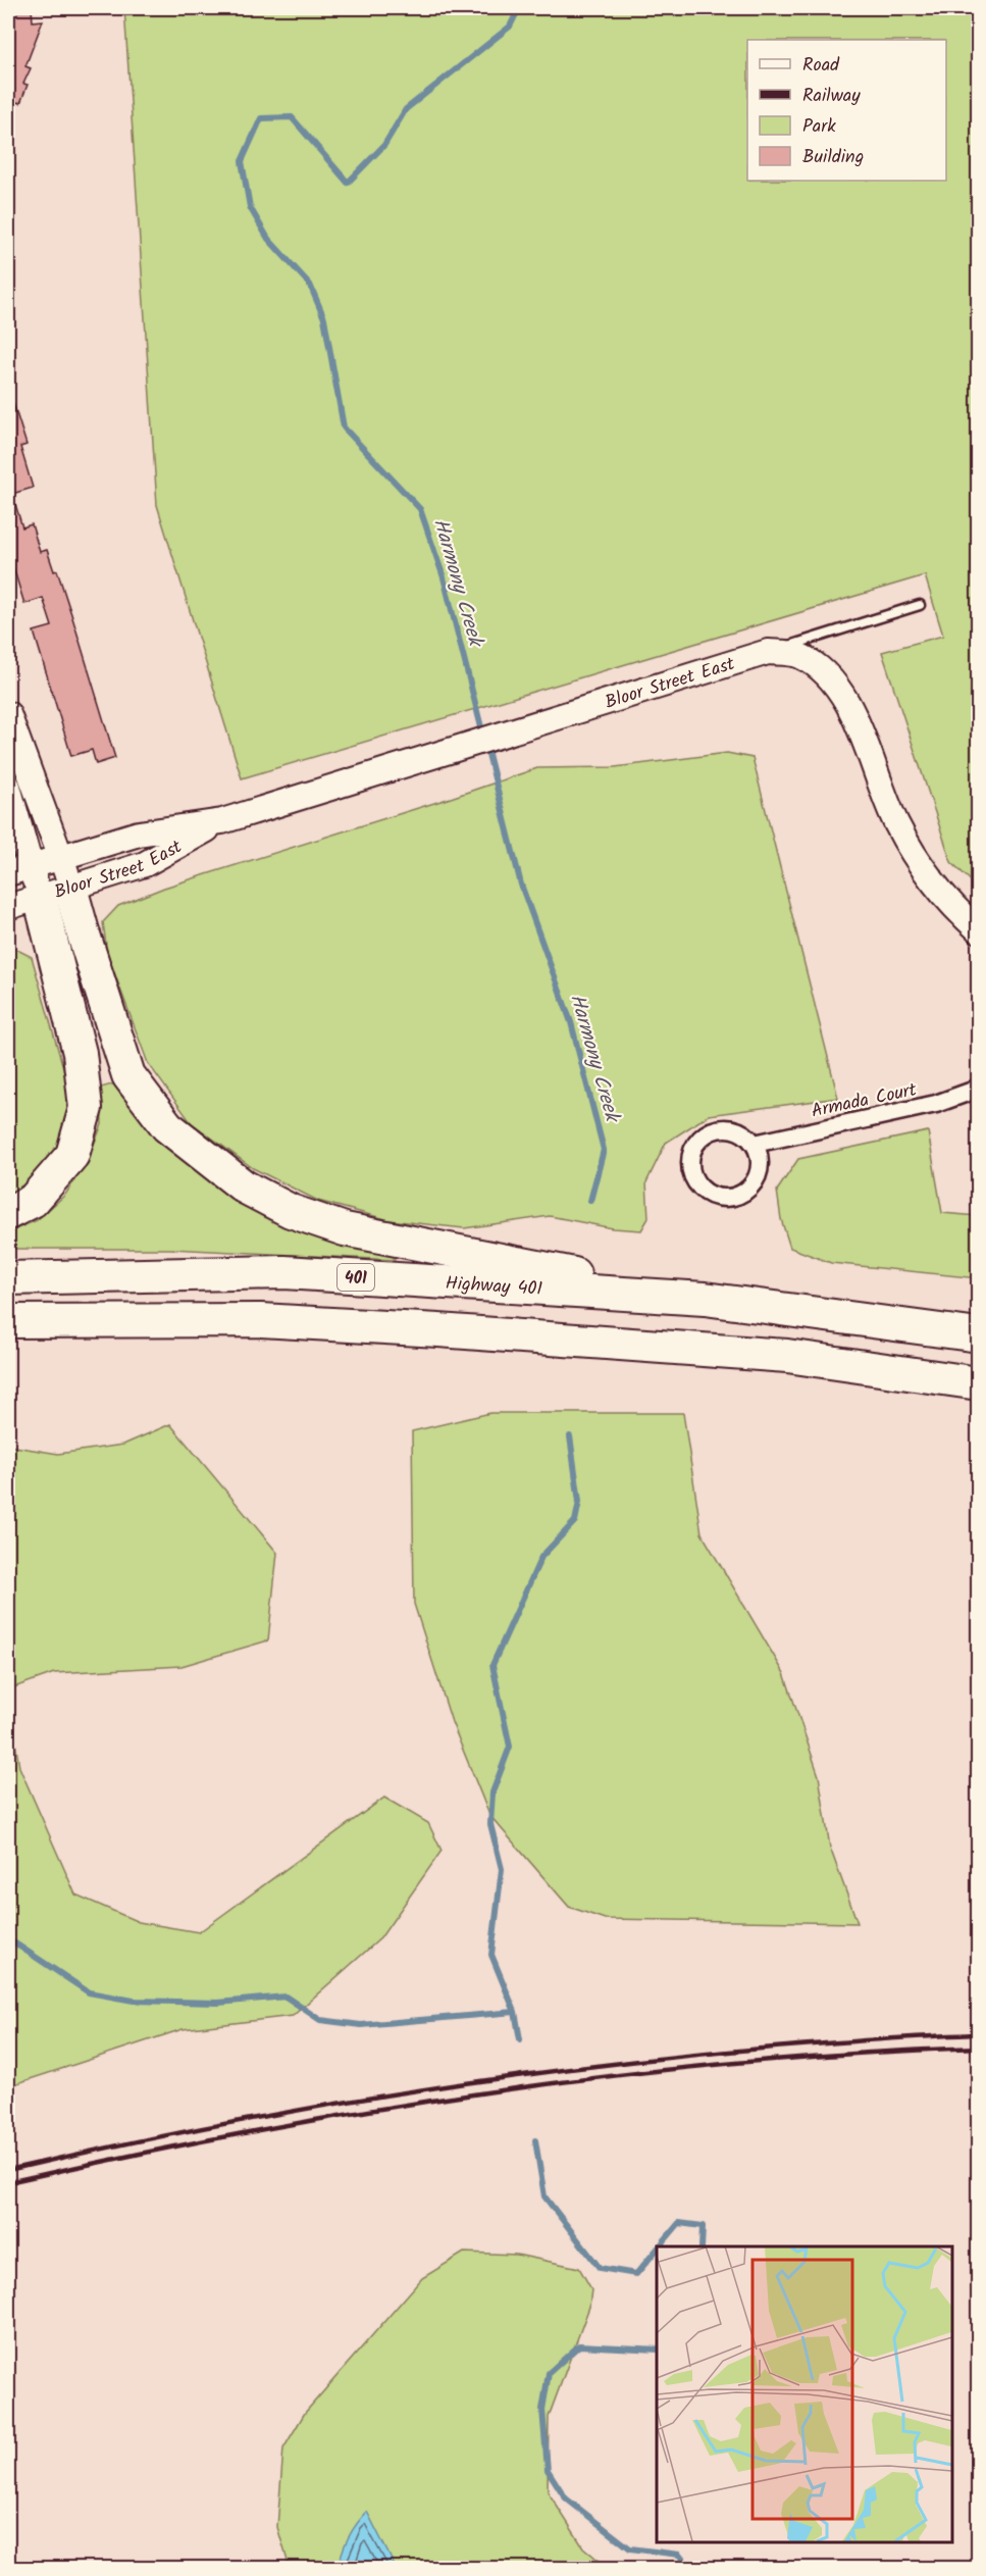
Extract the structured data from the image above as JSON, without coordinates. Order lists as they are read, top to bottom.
{
  "streets": {
    "highway": ["401", "Highway 401"],
    "main road": ["Bloor Street East"],
    "street": ["Armada Court"]
  },
  "water": ["Harmony Creek"],
  "legend": [
    "Road",
    "Railway",
    "Park",
    "Building"
  ]
}
